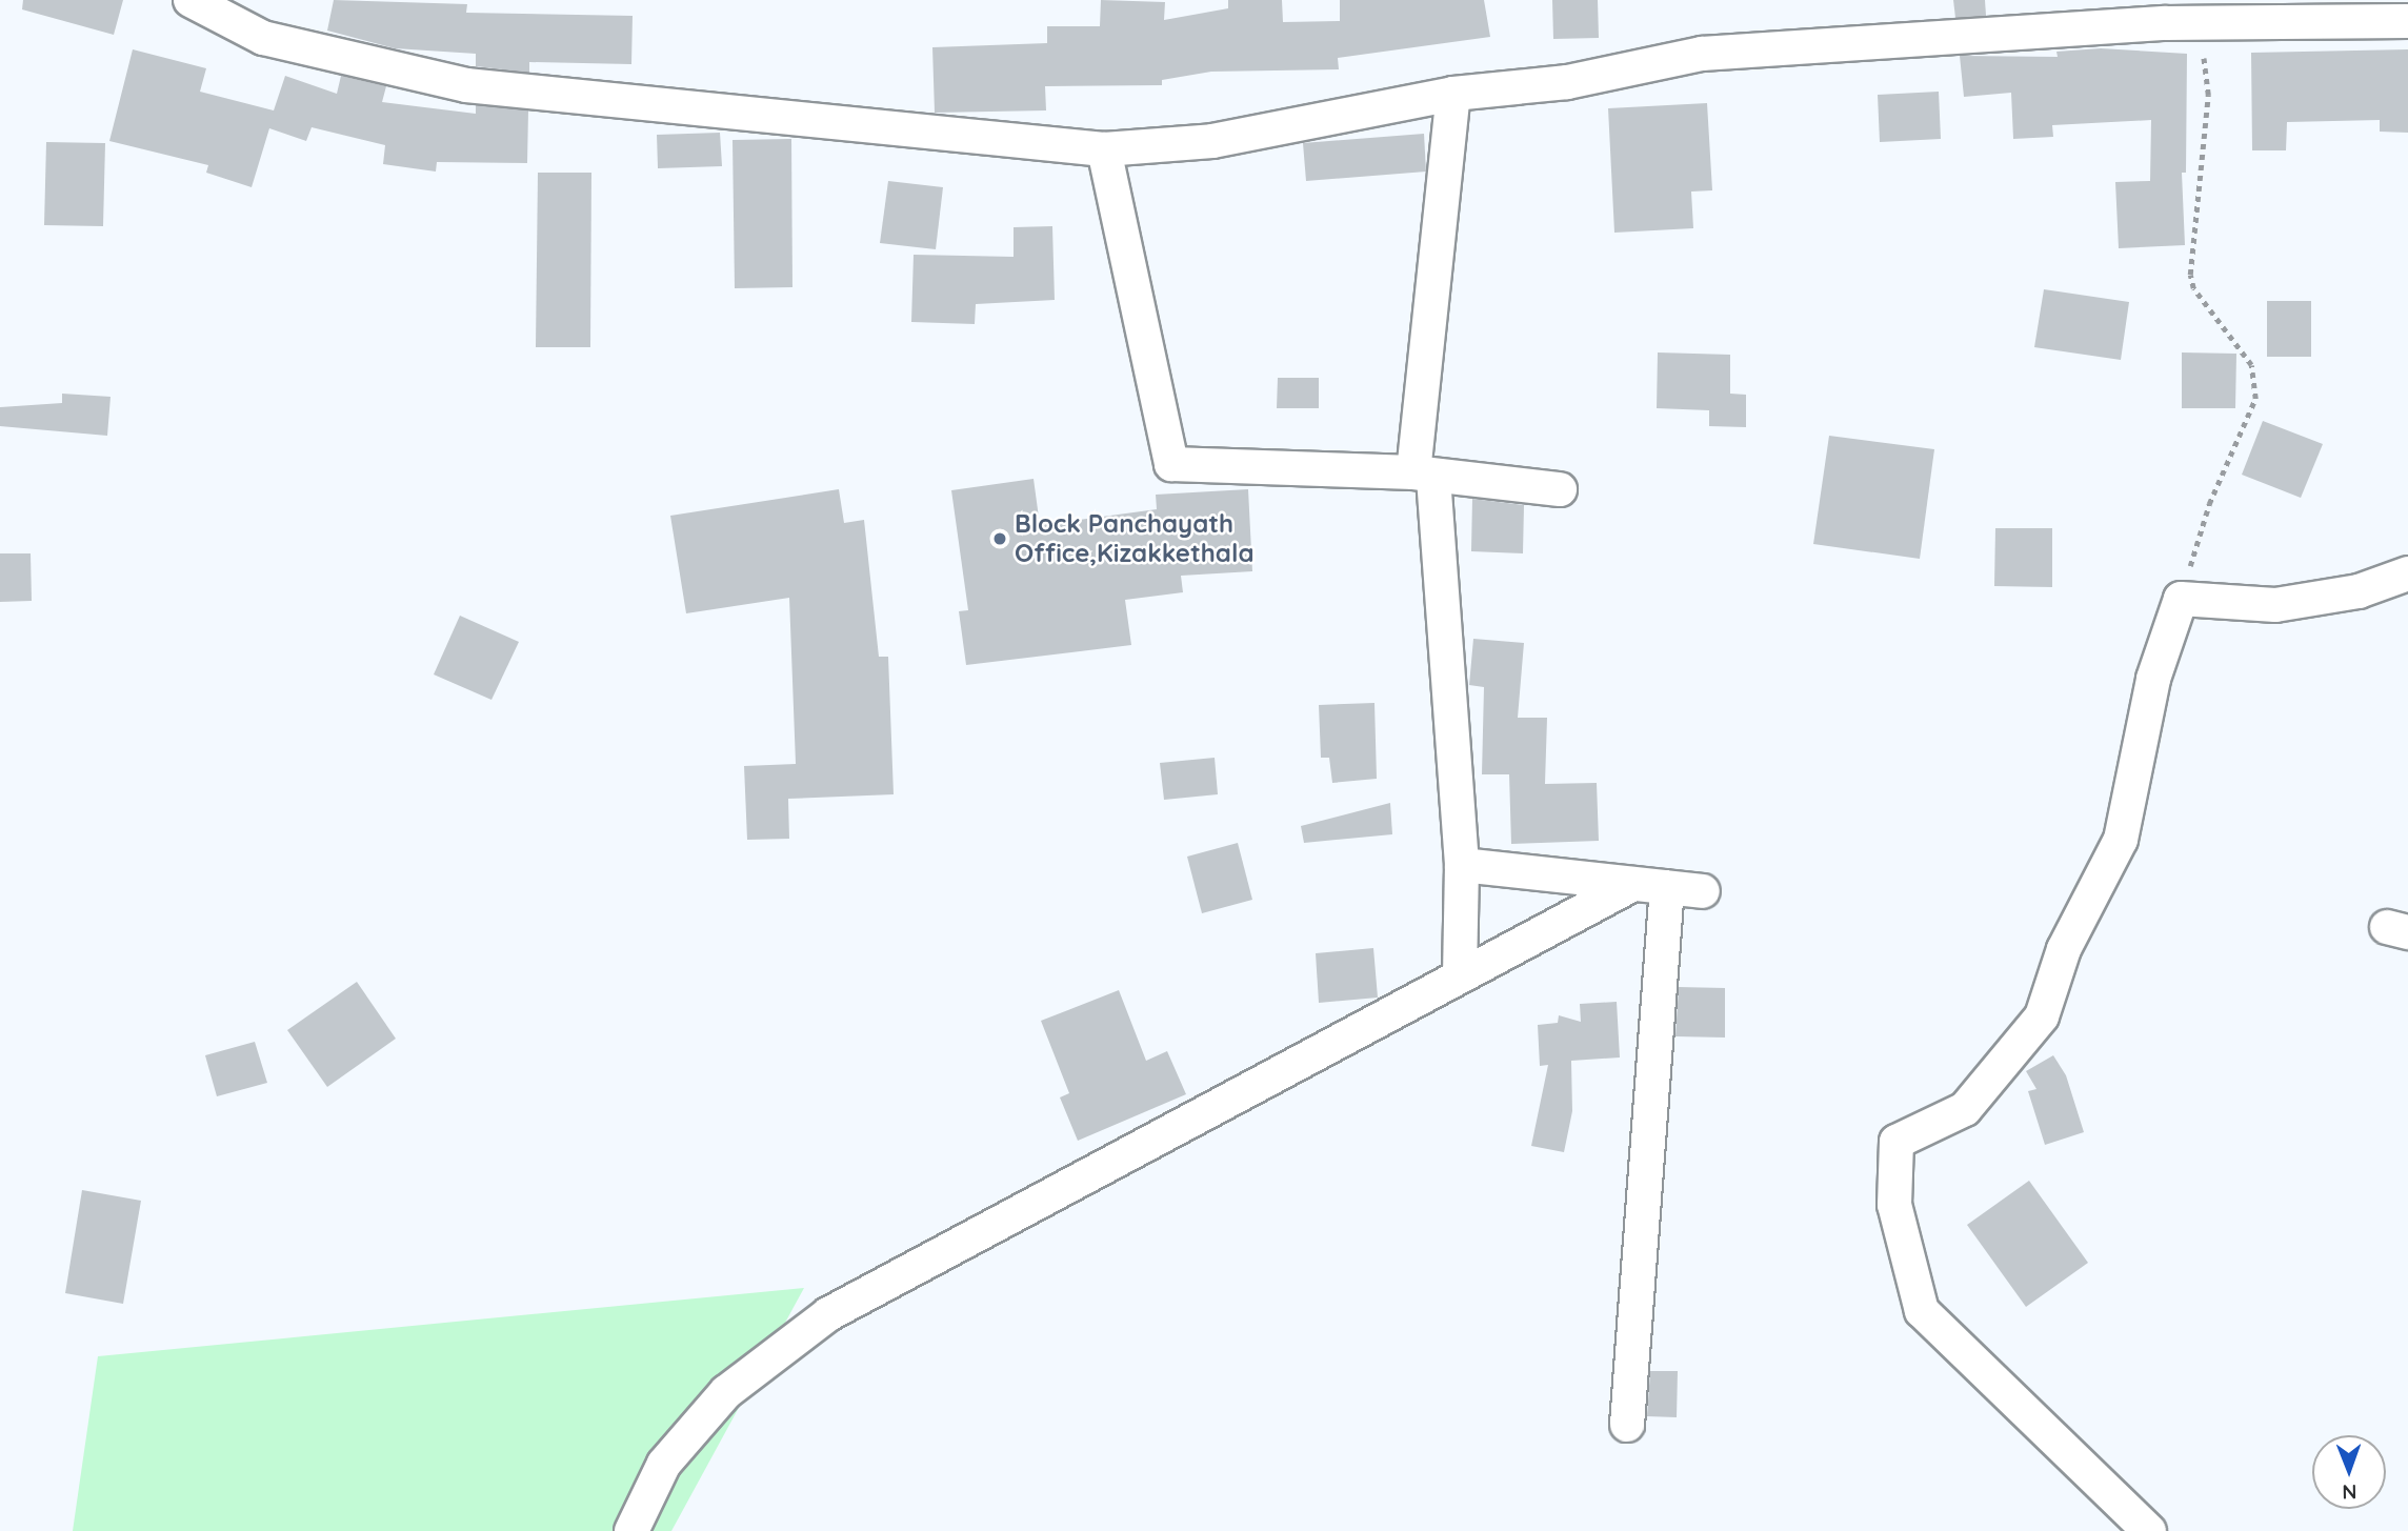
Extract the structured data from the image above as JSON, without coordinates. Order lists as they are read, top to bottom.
{
  "places": ["Block Panchayath Office,Kizakkethala"],
  "north": "bottom"
}
